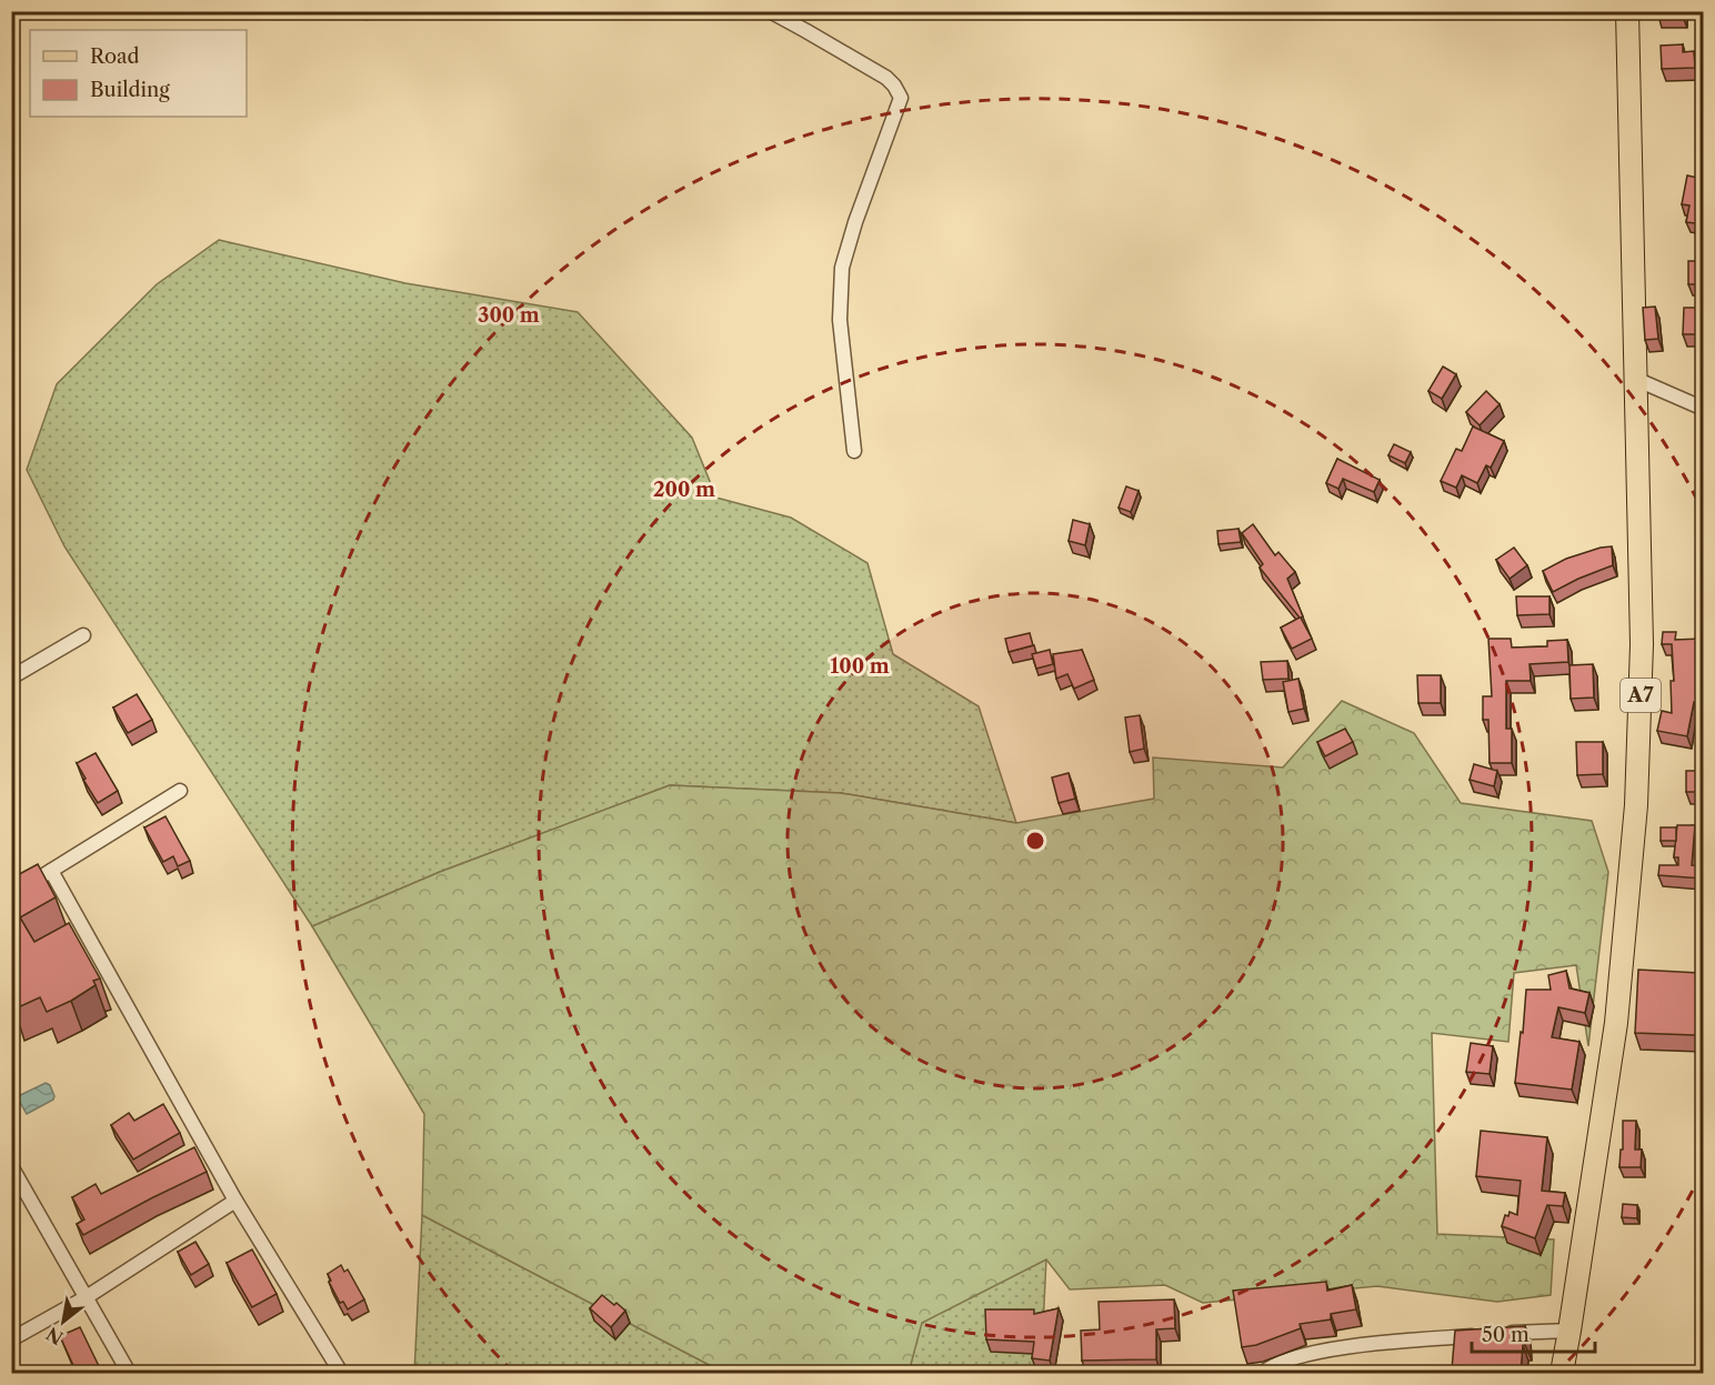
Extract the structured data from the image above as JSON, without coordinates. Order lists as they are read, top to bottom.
{
  "streets": {
    "main road": ["A7"]
  },
  "legend": ["Road", "Building"],
  "scale_bar": "50 m",
  "north": "bottom left",
  "rings": ["300 m", "200 m", "100 m"]
}
